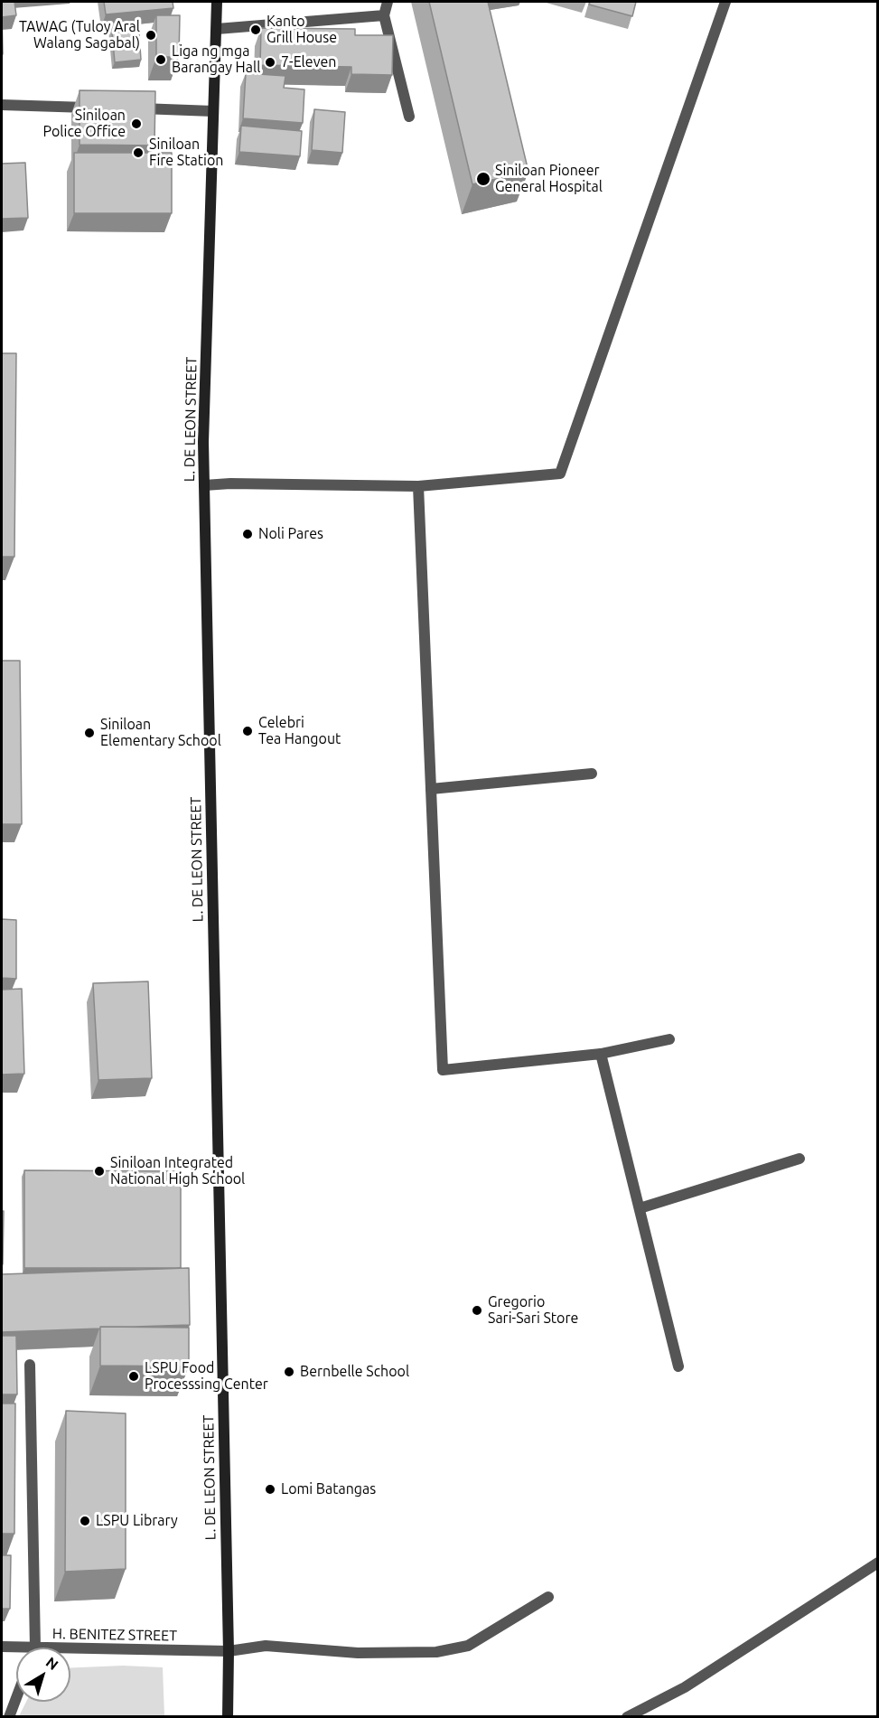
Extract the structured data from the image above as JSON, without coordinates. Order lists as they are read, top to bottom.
{
  "streets": {
    "main road": ["L. DE LEON STREET"],
    "street": ["H. BENITEZ STREET"]
  },
  "crossings": [
    ["L. DE LEON STREET", "H. BENITEZ STREET"]
  ],
  "places": [
    "Kanto Grill House",
    "TAWAG (Tuloy Aral Walang Sagabal)",
    "Liga ng mga Barangay Hall",
    "7-Eleven",
    "Siniloan Police Office",
    "Siniloan Fire Station",
    "Siniloan Pioneer General Hospital",
    "Noli Pares",
    "Celebri Tea Hangout",
    "Siniloan Elementary School",
    "Siniloan Integrated National High School",
    "Gregorio Sari-Sari Store",
    "Bernbelle School",
    "LSPU Food Processsing Center",
    "Lomi Batangas",
    "LSPU Library"
  ],
  "north": "top right"
}
